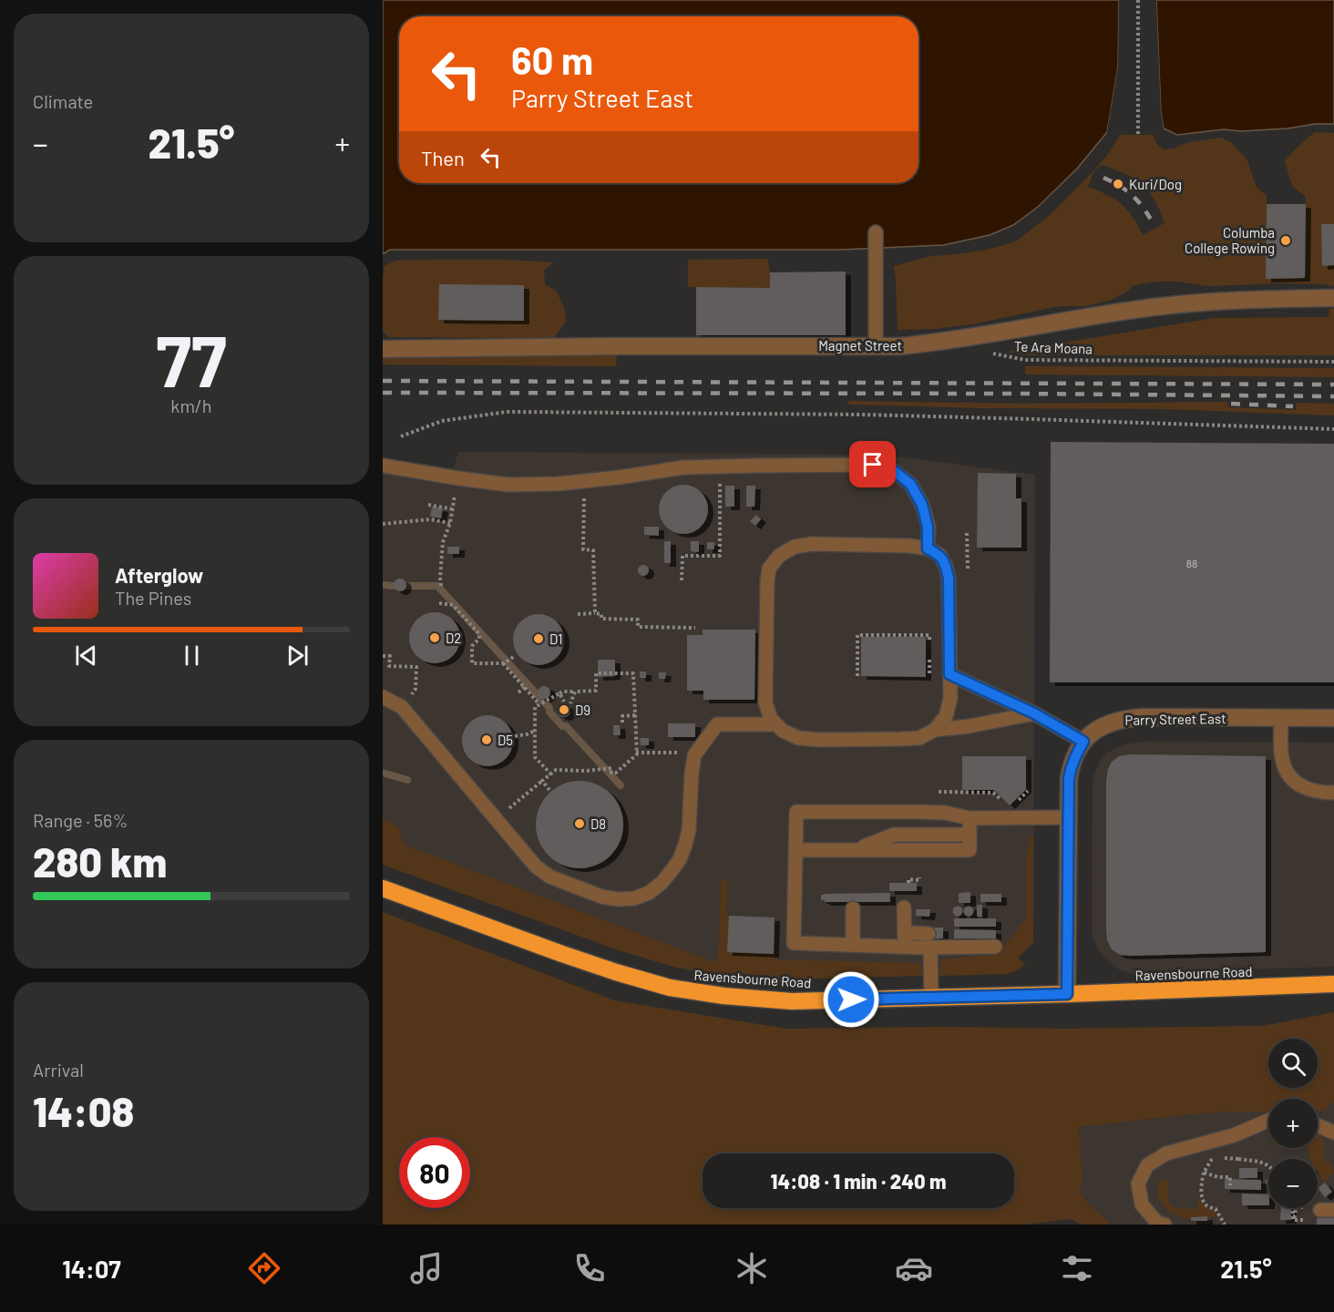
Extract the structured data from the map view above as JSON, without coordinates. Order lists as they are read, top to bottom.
{
  "streets": {
    "highway": ["Ravensbourne Road"],
    "street": ["Magnet Street", "Parry Street East"],
    "path": ["Te Ara Moana"]
  },
  "crossings": [
    ["Parry Street East", "Ravensbourne Road"]
  ],
  "places": [
    "Kuri/Dog",
    "Columba College Rowing",
    "D2",
    "D1",
    "D9",
    "D5",
    "D8"
  ],
  "house_numbers": ["88"],
  "page": {
    "tile": [
      "Climate",
      ["77", "km/h"],
      ["Range · 56%", "280 km"],
      ["Arrival", "14:08"]
    ],
    "turn": ["60 m", "Parry Street East"],
    "heat": ["−", "21.5°", "+"],
    "then": "Then",
    "song": ["Afterglow", "The Pines"],
    "map_buttons": ["+", "−"],
    "limit": "80",
    "trip": "14:08 · 1 min · 240 m",
    "tabs": ["14:07", "21.5°"]
  }
}
